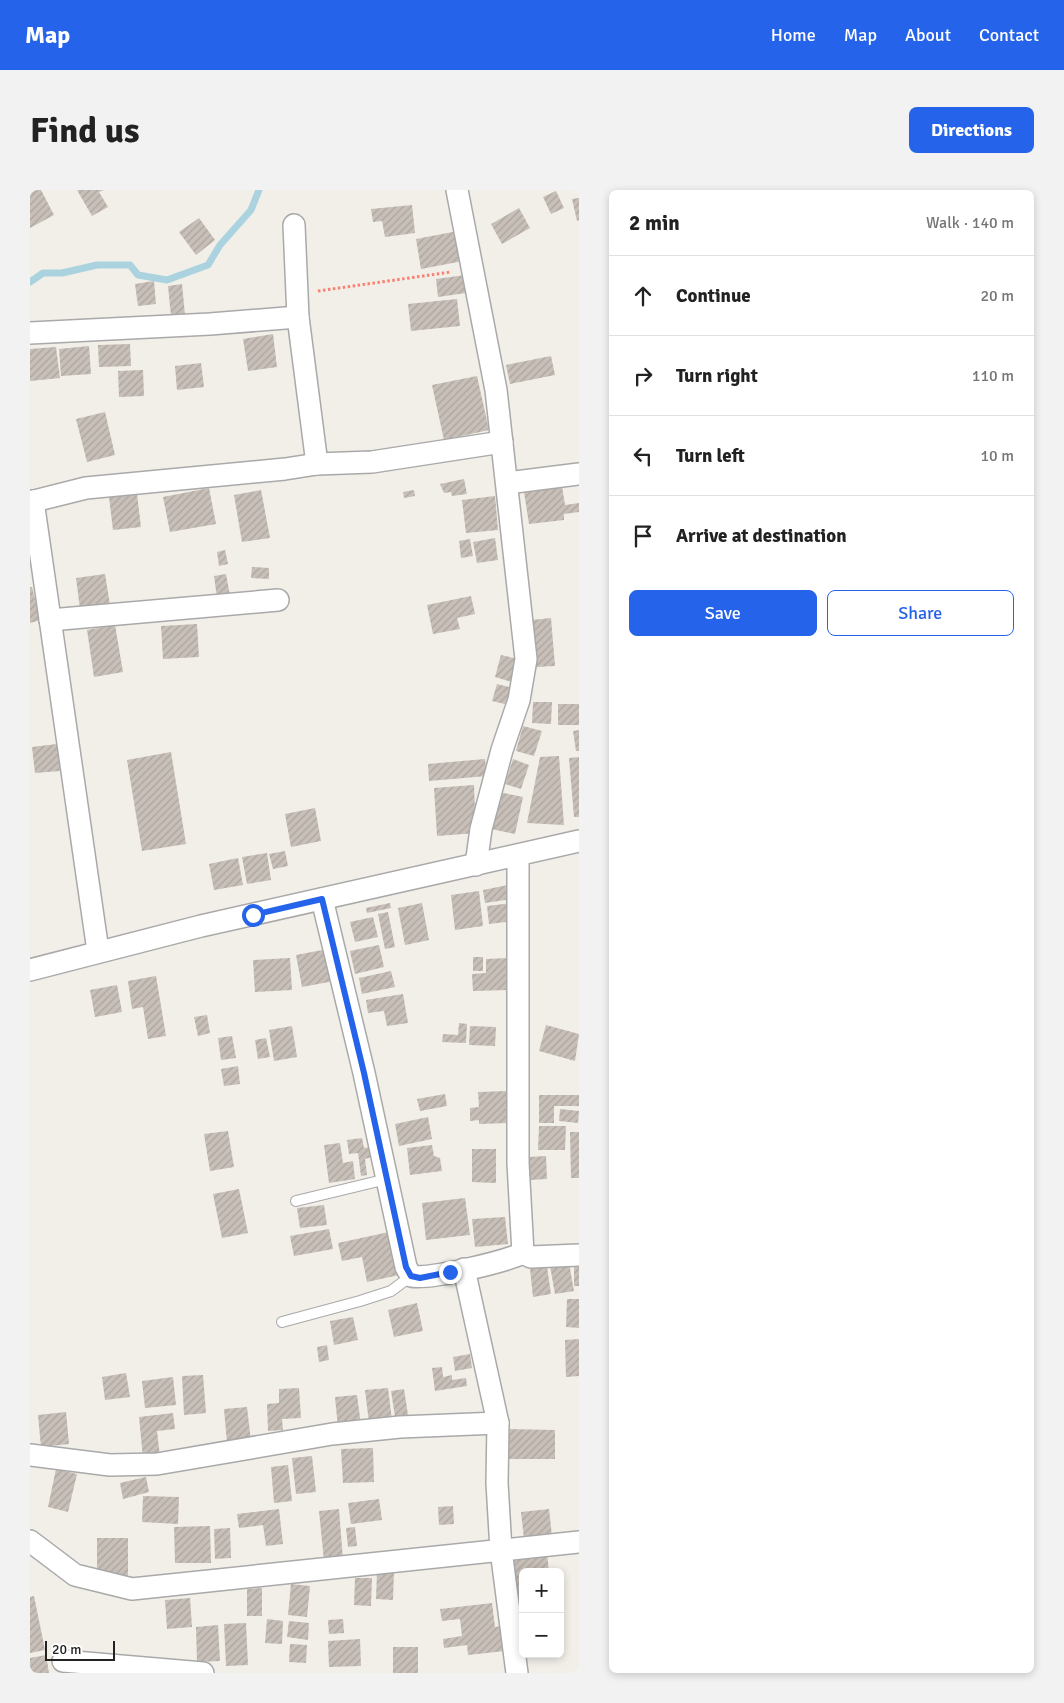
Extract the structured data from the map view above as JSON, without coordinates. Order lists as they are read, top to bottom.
{
  "scale_bar": "20 m",
  "page": {
    "header": "Map",
    "nav": [
      "Home",
      "Map",
      "About",
      "Contact"
    ],
    "buttons": [
      "Directions",
      ["Save", "Share"]
    ],
    "title": "Find us",
    "heading": ["2 min", "Walk · 140 m"],
    "list": [
      ["Continue", "20 m"],
      ["Turn right", "110 m"],
      ["Turn left", "10 m"],
      "Arrive at destination"
    ],
    "map_buttons": ["+", "−"],
    "scale": "20 m"
  }
}
